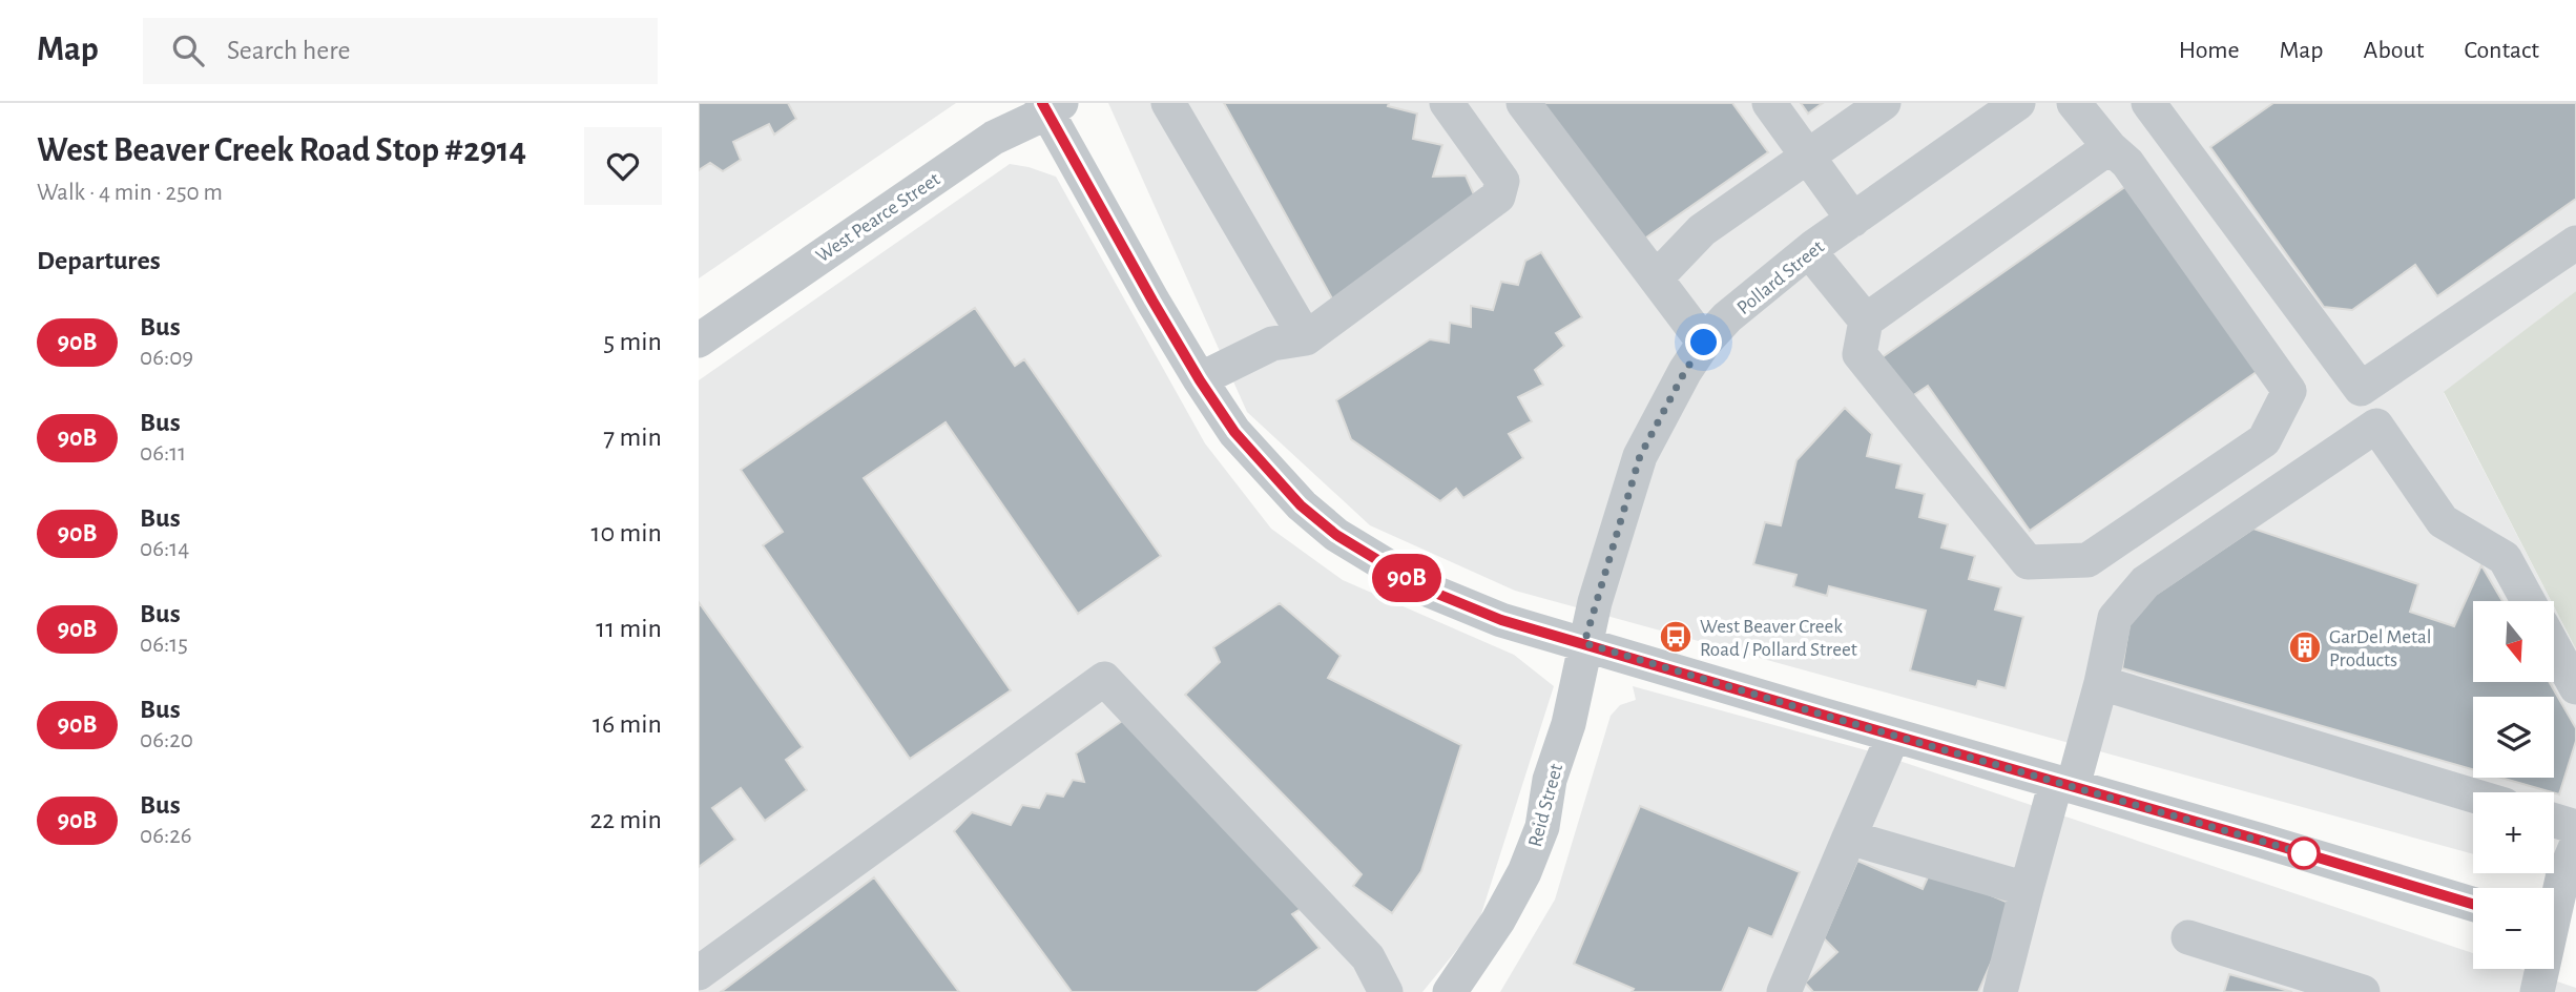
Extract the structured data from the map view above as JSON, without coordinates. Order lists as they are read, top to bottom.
{
  "streets": {
    "street": ["West Pearce Street", "Pollard Street", "Reid Street"]
  },
  "crossings": [
    ["Pollard Street", "Reid Street"]
  ],
  "places": {
    "bus stop": ["West Beaver Creek Road / Pollard Street"],
    "building": ["GarDel Metal Products"]
  },
  "lines": ["bus line 90B"],
  "north": "bottom",
  "page": {
    "header": "Map",
    "search": "Search here",
    "nav": [
      "Home",
      "Map",
      "About",
      "Contact"
    ],
    "heading": [
      ["West Beaver Creek Road Stop #2914", "Walk · 4 min · 250 m"],
      "Departures"
    ],
    "on_map": "90B",
    "list": [
      {
        "mark": "90B",
        "name": "Bus",
        "note": "06:09",
        "value": "5 min"
      },
      {
        "mark": "90B",
        "name": "Bus",
        "note": "06:11",
        "value": "7 min"
      },
      {
        "mark": "90B",
        "name": "Bus",
        "note": "06:14",
        "value": "10 min"
      },
      {
        "mark": "90B",
        "name": "Bus",
        "note": "06:15",
        "value": "11 min"
      },
      {
        "mark": "90B",
        "name": "Bus",
        "note": "06:20",
        "value": "16 min"
      },
      {
        "mark": "90B",
        "name": "Bus",
        "note": "06:26",
        "value": "22 min"
      }
    ],
    "map_buttons": ["+", "−"]
  }
}
